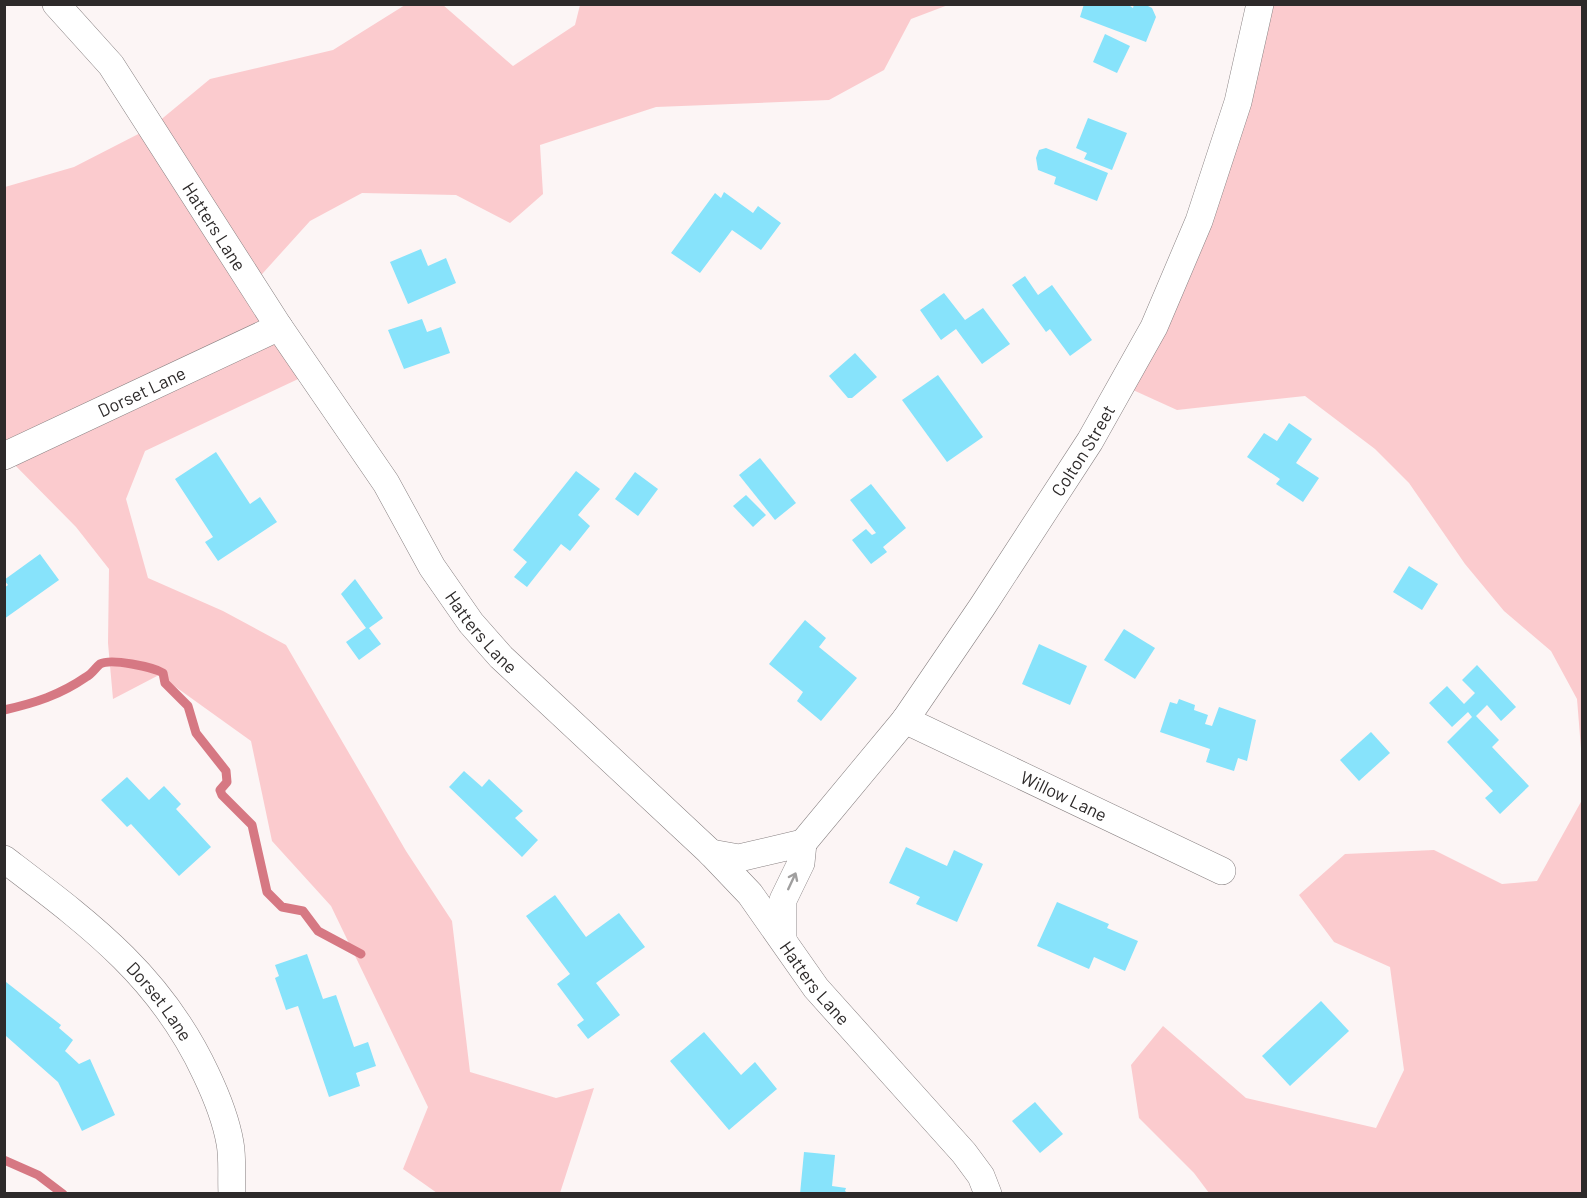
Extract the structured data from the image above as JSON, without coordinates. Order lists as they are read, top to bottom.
{
  "streets": {
    "street": [
      "Hatters Lane",
      "Dorset Lane",
      "Colton Street",
      "Willow Lane"
    ]
  },
  "crossings": [
    ["Hatters Lane", "Dorset Lane"],
    ["Hatters Lane", "Colton Street"],
    ["Colton Street", "Willow Lane"]
  ]
}
